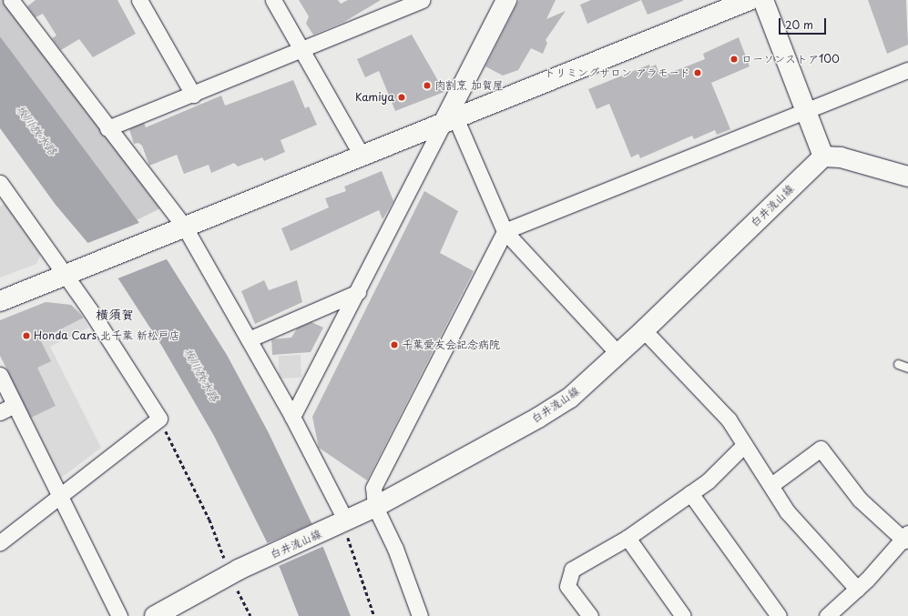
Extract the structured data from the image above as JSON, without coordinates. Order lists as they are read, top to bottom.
{
  "streets": {
    "street": ["白井流山線"]
  },
  "districts": ["横須賀"],
  "water": ["坂川放水路"],
  "places": [
    "ローソンストア100",
    "トリミングサロン アラモード",
    "肉割烹 加賀屋",
    "Kamiya",
    "Honda Cars 北千葉 新松戸店",
    "千葉愛友会記念病院"
  ],
  "scale_bar": "20 m"
}
